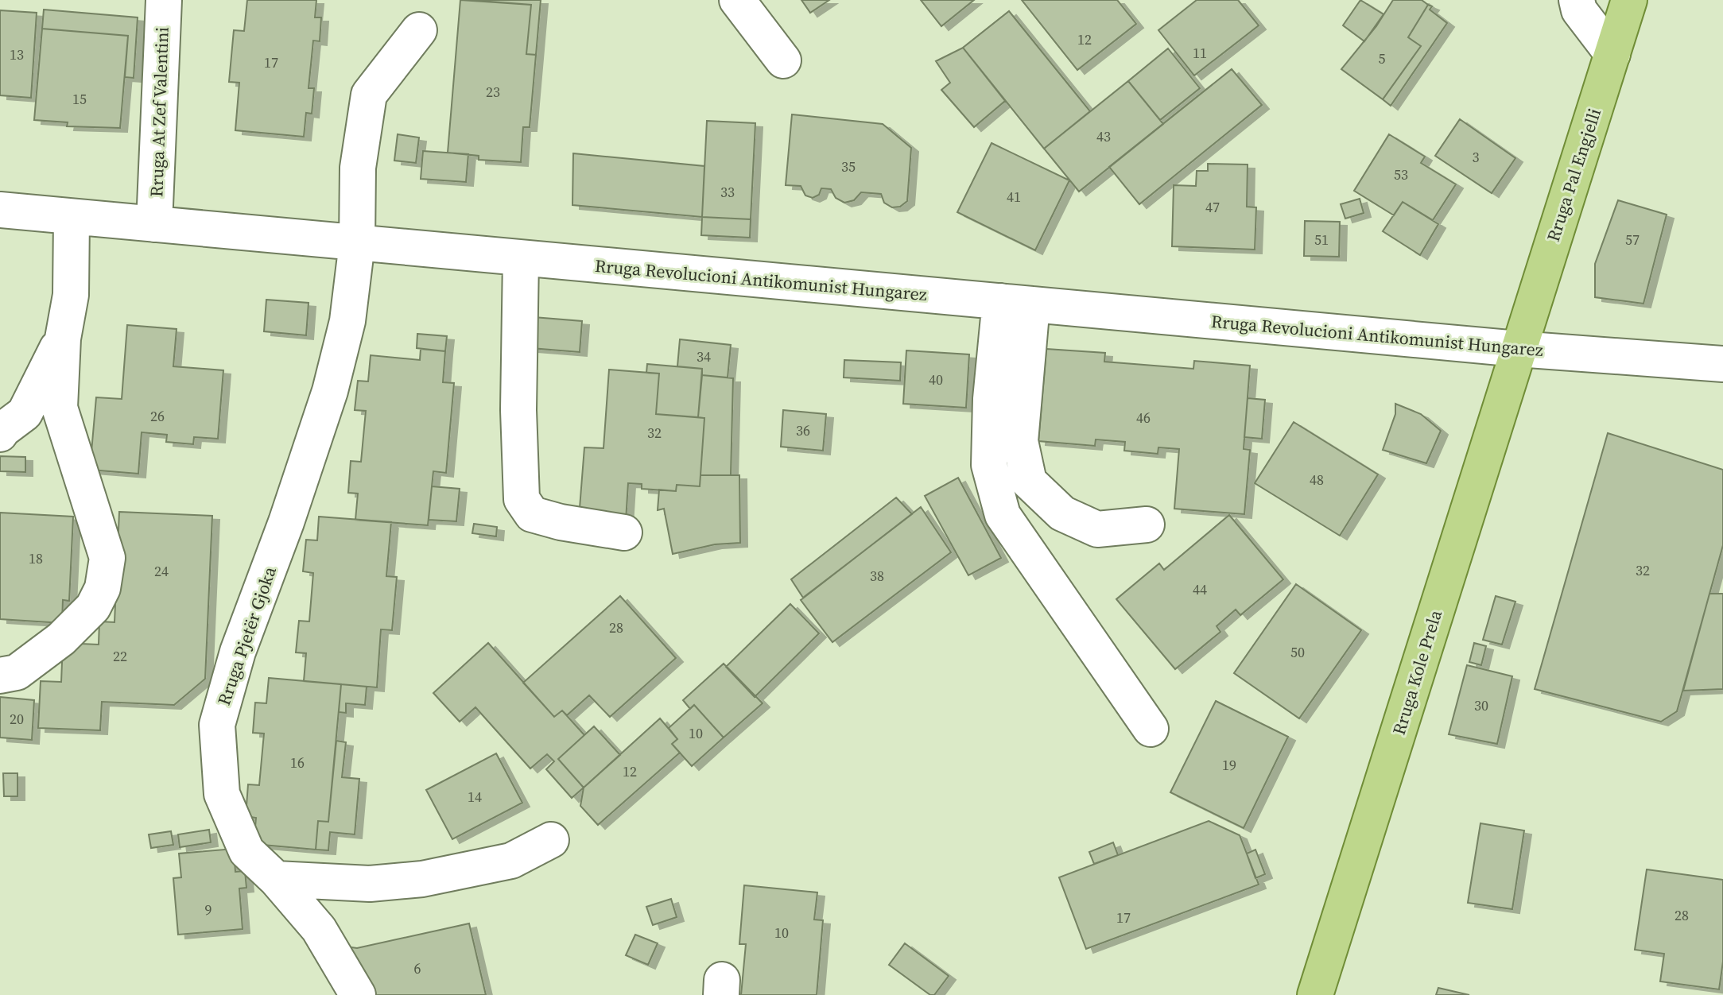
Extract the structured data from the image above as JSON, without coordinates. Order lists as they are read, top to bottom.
{
  "streets": {
    "main road": ["Rruga Pal Engjelli", "Rruga Kole Prela"],
    "street": ["Rruga At Zef Valentini", "Rruga Revolucioni Antikomunist Hungarez", "Rruga Pjetër Gjoka"]
  },
  "crossings": [
    ["Rruga At Zef Valentini", "Rruga Revolucioni Antikomunist Hungarez"],
    ["Rruga Pal Engjelli", "Rruga Revolucioni Antikomunist Hungarez"],
    ["Rruga Pal Engjelli", "Rruga Kole Prela"],
    ["Rruga Revolucioni Antikomunist Hungarez", "Rruga Pjetër Gjoka"],
    ["Rruga Revolucioni Antikomunist Hungarez", "Rruga Kole Prela"]
  ],
  "house_numbers": [
    "12",
    "11",
    "13",
    "5",
    "17",
    "23",
    "15",
    "43",
    "3",
    "35",
    "53",
    "33",
    "41",
    "47",
    "51",
    "57",
    "34",
    "40",
    "26",
    "46",
    "36",
    "32",
    "48",
    "18",
    "32",
    "24",
    "38",
    "44",
    "28",
    "50",
    "22",
    "30",
    "20",
    "10",
    "16",
    "19",
    "12",
    "14",
    "9",
    "28",
    "17",
    "10",
    "6"
  ]
}
